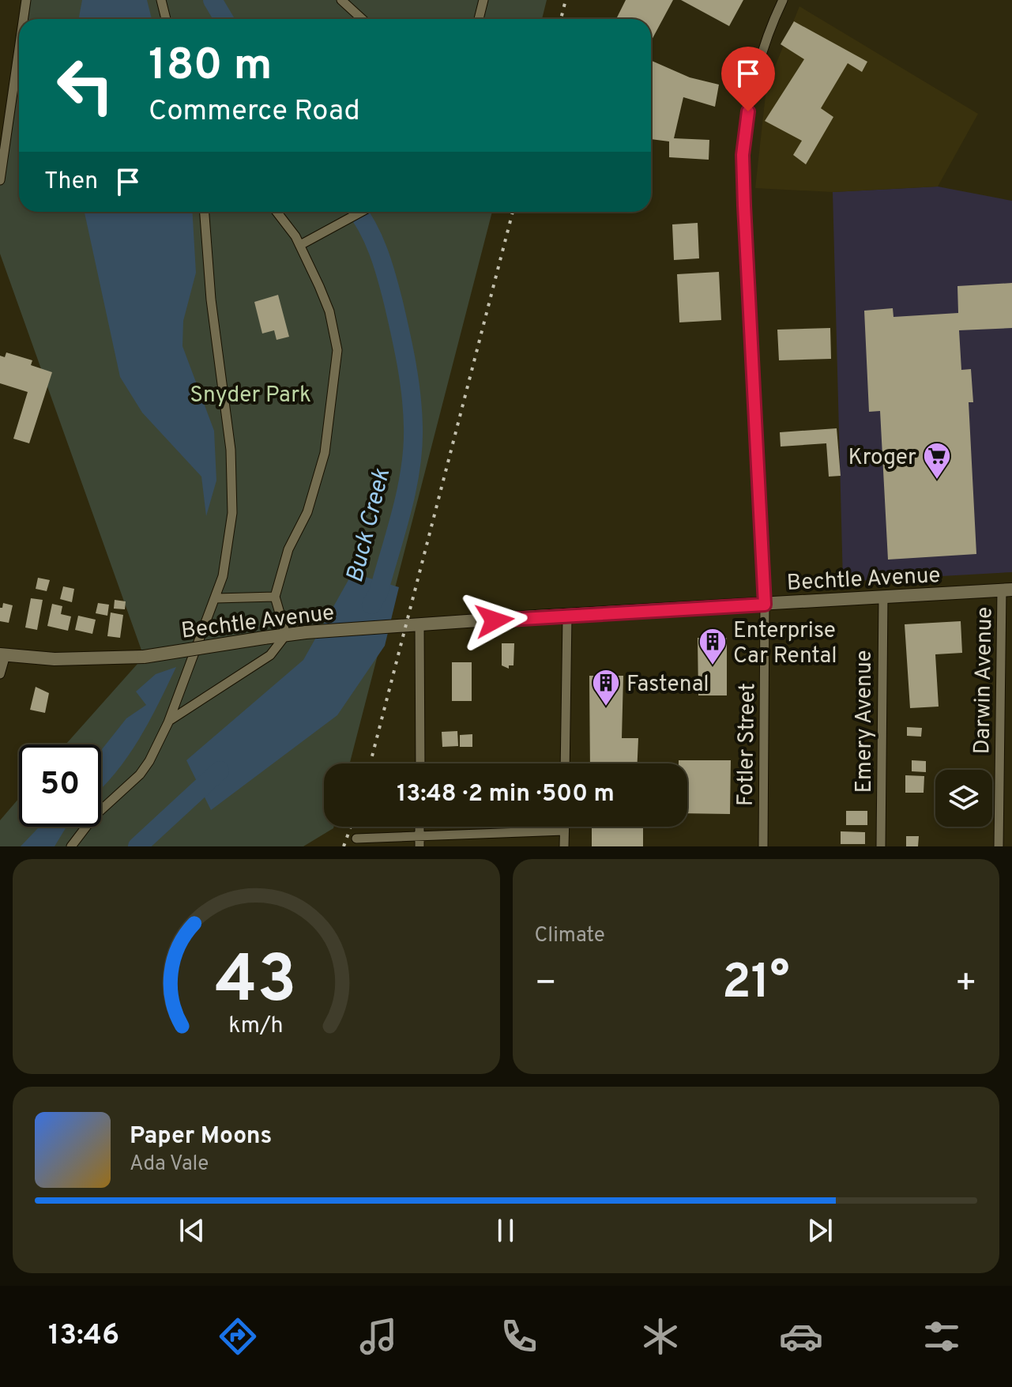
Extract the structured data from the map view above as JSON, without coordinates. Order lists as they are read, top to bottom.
{
  "streets": {
    "main road": ["Bechtle Avenue"],
    "street": ["Darwin Avenue", "Emery Avenue", "Fotler Street"]
  },
  "crossings": [
    ["Bechtle Avenue", "Darwin Avenue"],
    ["Bechtle Avenue", "Emery Avenue"],
    ["Bechtle Avenue", "Fotler Street"]
  ],
  "water": ["Buck Creek"],
  "parks": ["Snyder Park"],
  "places": {
    "supermarket": ["Kroger"],
    "building": ["Enterprise Car Rental", "Fastenal"]
  },
  "page": {
    "turn": ["180 m", "Commerce Road"],
    "then": "Then",
    "limit": "50",
    "trip": "13:48 · 2 min · 500 m",
    "tile": "Climate",
    "heat": ["−", "21°", "+"],
    "song": ["Paper Moons", "Ada Vale"],
    "tabs": "13:46",
    "gauge": ["43", "km/h"]
  }
}
